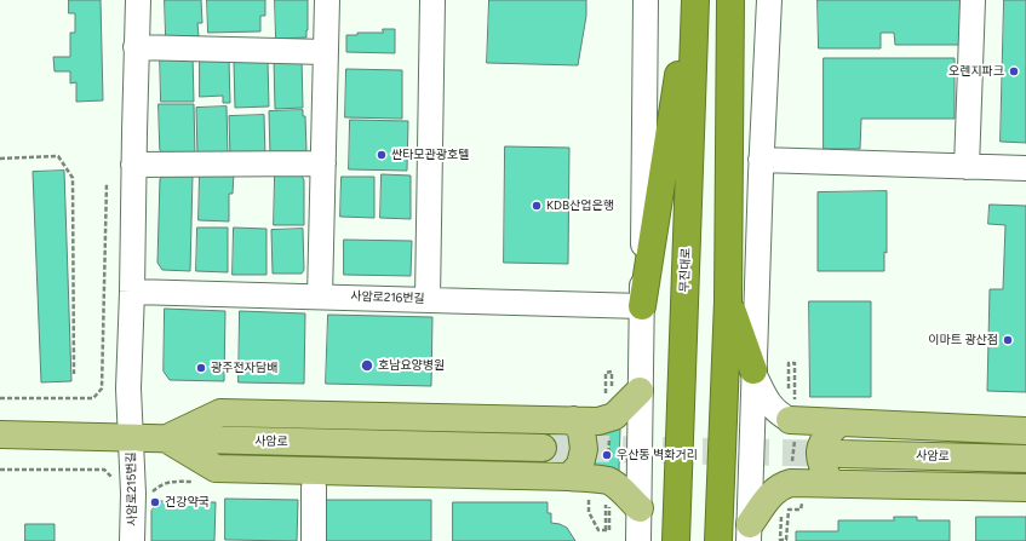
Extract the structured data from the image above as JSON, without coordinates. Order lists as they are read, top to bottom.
{
  "streets": {
    "highway": ["무진대로"],
    "main road": ["사암로"],
    "street": ["사암로216번길", "사암로215번길"]
  },
  "crossings": [
    ["사암로", "사암로215번길"]
  ],
  "places": [
    "오렌지파크",
    "싼타모관광호텔",
    "KDB산업은행",
    "이마트 광산점",
    "호남요양병원",
    "광주전자담배",
    "우산동 벽화거리",
    "건강약국"
  ]
}
